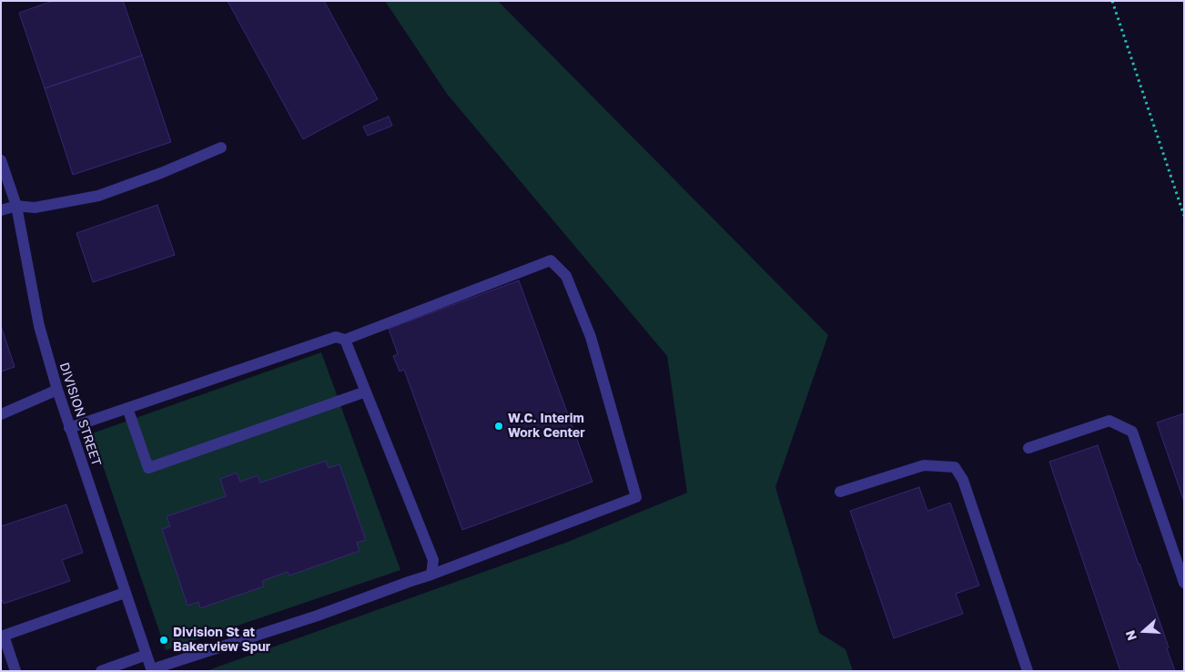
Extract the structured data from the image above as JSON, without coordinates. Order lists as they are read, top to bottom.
{
  "streets": {
    "street": ["DIVISION STREET"]
  },
  "places": ["W.C. Interim Work Center", "Division St at Bakerview Spur"],
  "north": "left"
}
